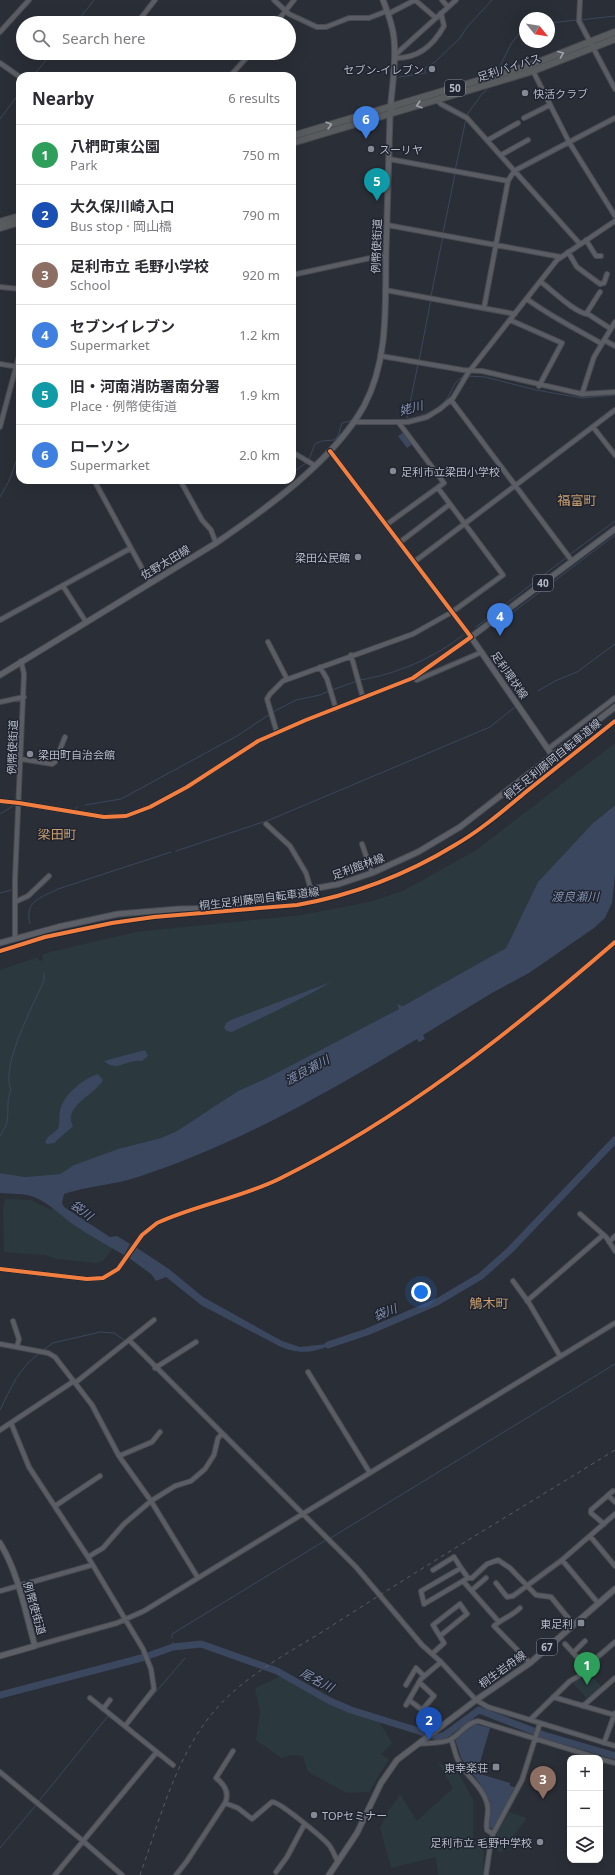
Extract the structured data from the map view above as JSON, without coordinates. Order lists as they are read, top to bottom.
{
  "streets": {
    "highway": ["足利バイパス", "50"],
    "main road": [
      "例幣使街道",
      "佐野太田線",
      "40",
      "足利環状線",
      "足利館林線",
      "67",
      "桐生岩舟線"
    ],
    "cycle path": ["桐生足利藤岡自転車道線"]
  },
  "crossings": [
    ["足利バイパス", "例幣使街道"],
    ["例幣使街道", "佐野太田線"],
    ["例幣使街道", "足利館林線"],
    ["40", "足利環状線"],
    ["足利環状線", "足利館林線"],
    ["67", "桐生岩舟線"]
  ],
  "districts": ["福富町", "梁田町", "鵤木町"],
  "water": [
    "姥川",
    "渡良瀬川",
    "袋川",
    "尾名川"
  ],
  "places": {
    "other": [
      "セブン-イレブン",
      "快活クラブ",
      "スーリヤ",
      "足利市立梁田小学校",
      "梁田公民館",
      "梁田町自治会館",
      "TOPセミナー",
      "足利市立 毛野中学校"
    ],
    "transit": ["東足利", "東幸楽荘"]
  },
  "north": "bottom right",
  "page": {
    "search": "Search here",
    "heading": ["Nearby", "6 results"],
    "pins": [
      "6",
      "5",
      "4",
      "1",
      "2",
      "3"
    ],
    "list": [
      {
        "mark": "1",
        "name": "八椚町東公園",
        "note": "Park",
        "value": "750 m"
      },
      {
        "mark": "2",
        "name": "大久保川崎入口",
        "note": "Bus stop · 岡山橋",
        "value": "790 m"
      },
      {
        "mark": "3",
        "name": "足利市立 毛野小学校",
        "note": "School",
        "value": "920 m"
      },
      {
        "mark": "4",
        "name": "セブンイレブン",
        "note": "Supermarket",
        "value": "1.2 km"
      },
      {
        "mark": "5",
        "name": "旧・河南消防署南分署",
        "note": "Place · 例幣使街道",
        "value": "1.9 km"
      },
      {
        "mark": "6",
        "name": "ローソン",
        "note": "Supermarket",
        "value": "2.0 km"
      }
    ],
    "map_buttons": ["+", "−"]
  }
}
